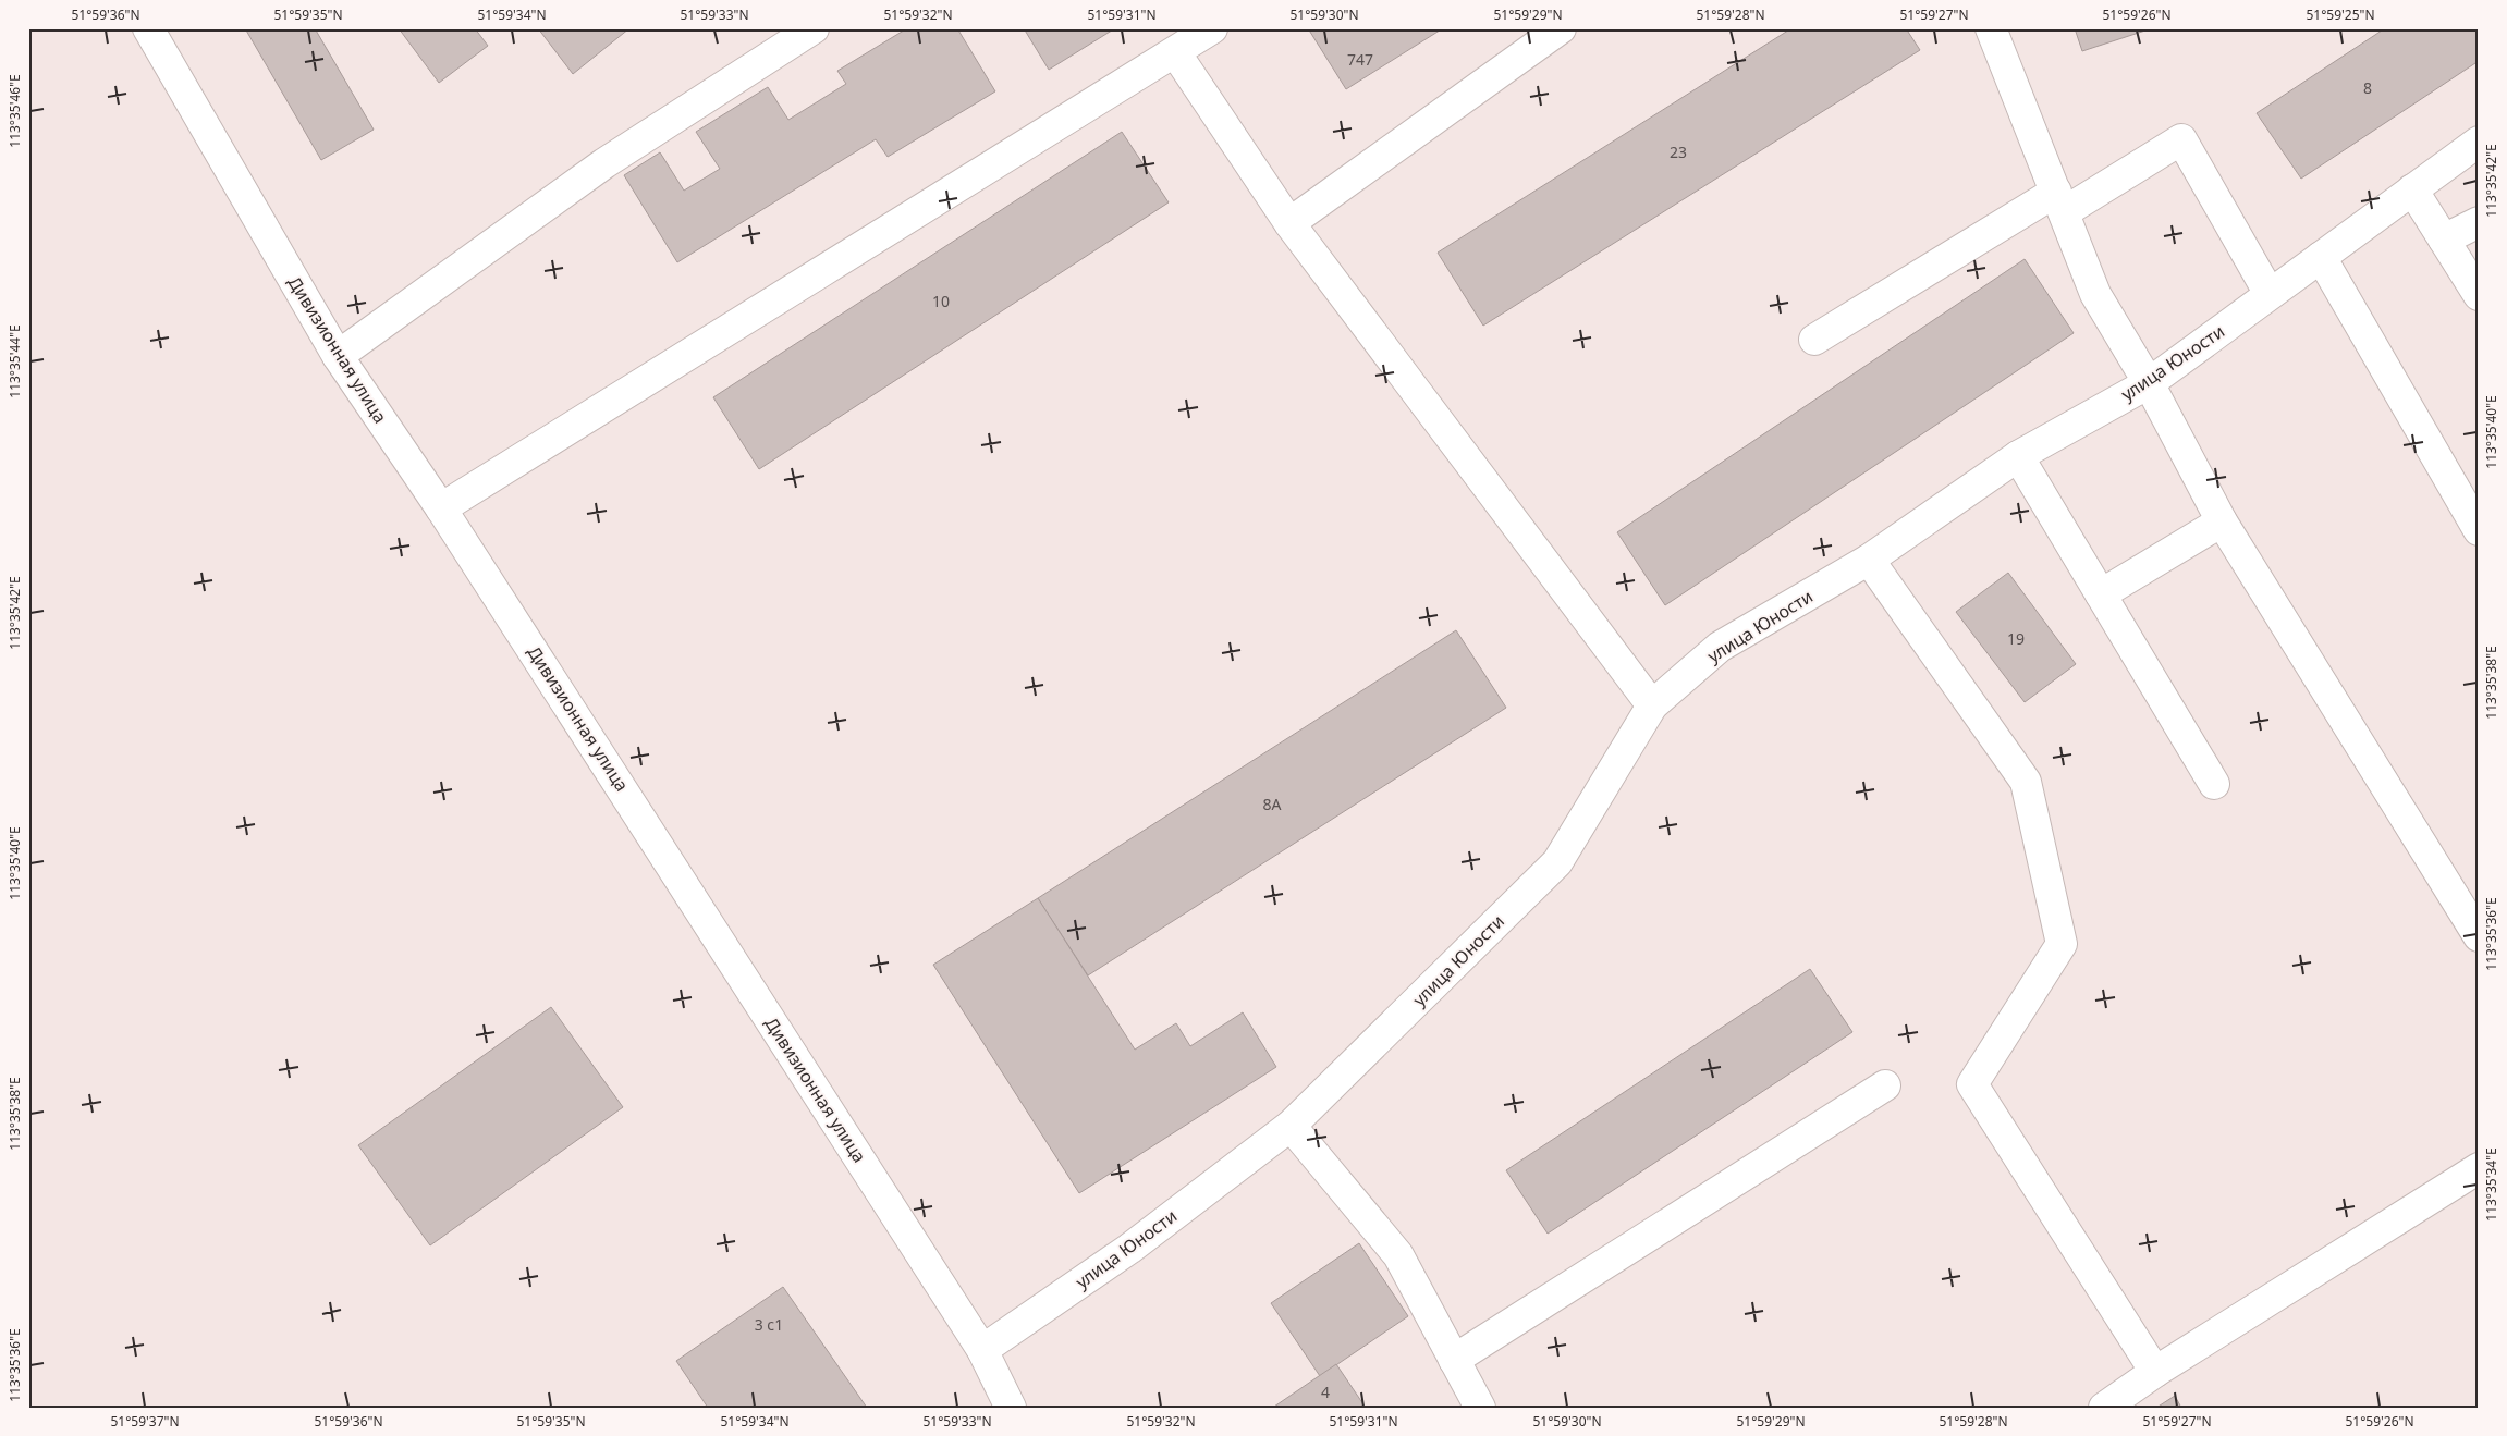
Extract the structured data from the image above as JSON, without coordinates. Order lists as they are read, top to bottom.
{
  "streets": {
    "street": ["Дивизионная улица", "улица Юности"]
  },
  "crossings": [
    ["Дивизионная улица", "улица Юности"]
  ],
  "house_numbers": [
    "747",
    "8",
    "23",
    "10",
    "19",
    "8А",
    "3 с1",
    "4"
  ],
  "coordinates": [
    "51°59'36\"N",
    "51°59'35\"N",
    "51°59'34\"N",
    "51°59'33\"N",
    "51°59'32\"N",
    "51°59'31\"N",
    "51°59'30\"N",
    "51°59'29\"N",
    "51°59'28\"N",
    "51°59'27\"N",
    "51°59'26\"N",
    "51°59'25\"N",
    "113°35'46\"E",
    "113°35'42\"E",
    "113°35'44\"E",
    "113°35'40\"E",
    "113°35'38\"E",
    "113°35'36\"E",
    "113°35'34\"E",
    "51°59'37\"N"
  ]
}
